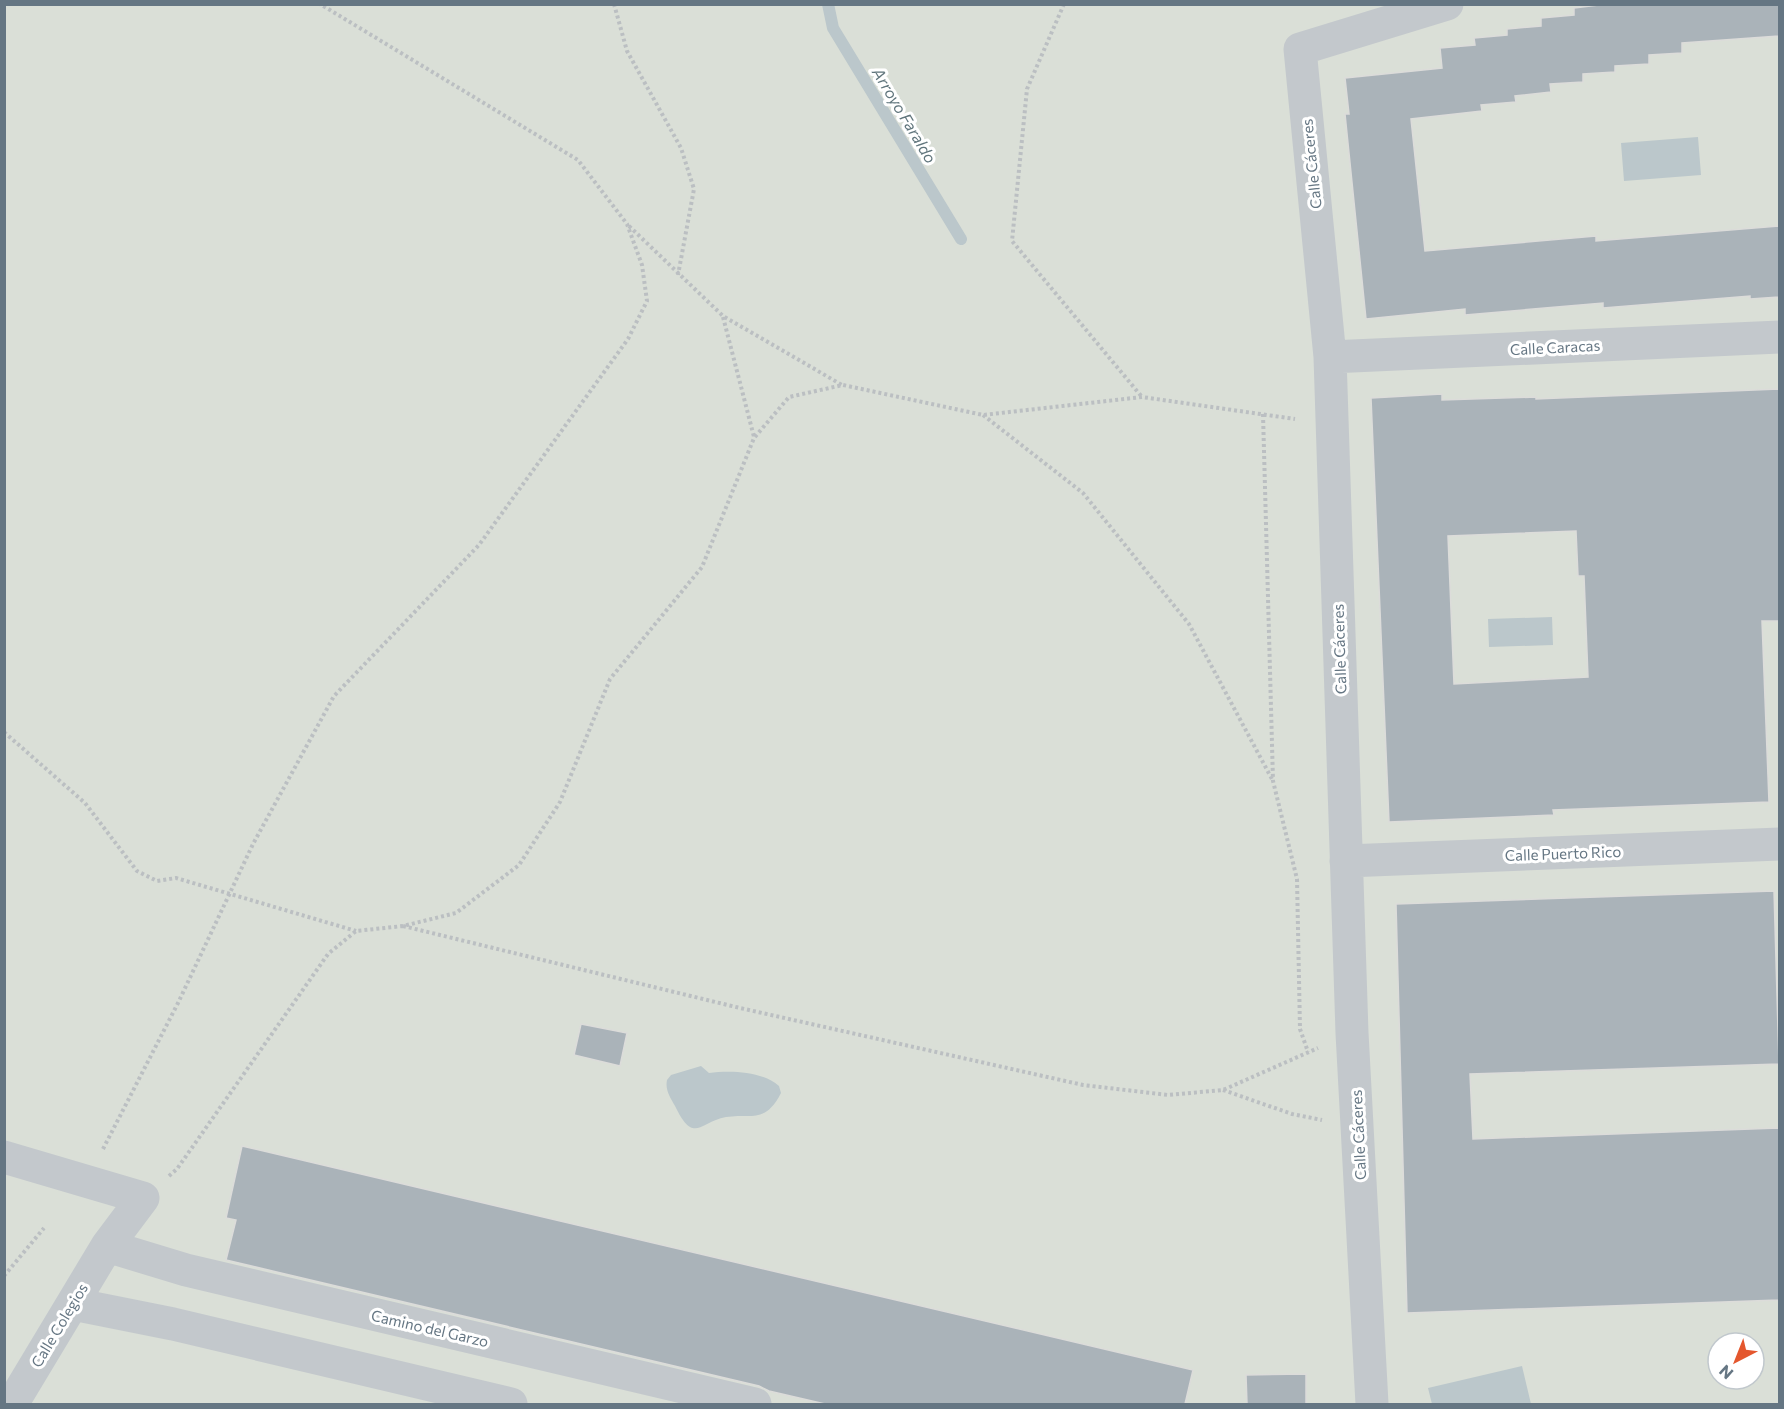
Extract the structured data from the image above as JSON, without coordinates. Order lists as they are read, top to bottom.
{
  "streets": {
    "street": [
      "Calle Cáceres",
      "Calle Caracas",
      "Calle Puerto Rico",
      "Calle Colegios",
      "Camino del Garzo"
    ]
  },
  "crossings": [
    ["Calle Cáceres", "Calle Caracas"],
    ["Calle Cáceres", "Calle Puerto Rico"],
    ["Calle Colegios", "Camino del Garzo"]
  ],
  "water": ["Arroyo Faraldo"],
  "north": "bottom left"
}
